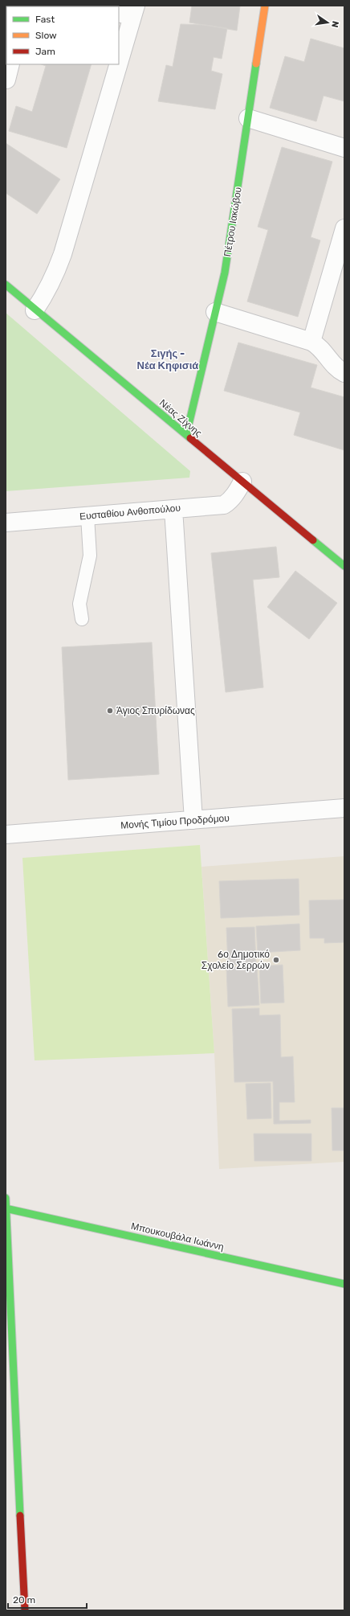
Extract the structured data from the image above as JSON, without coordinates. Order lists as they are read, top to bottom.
{
  "streets": {
    "street": [
      "Πέτρου Ιακώβου",
      "Νέας Ζίχνης",
      "Ευσταθίου Ανθοπούλου",
      "Μονής Τιμίου Προδρόμου",
      "Μπουκουβάλα Ιωάννη"
    ]
  },
  "crossings": [
    ["Πέτρου Ιακώβου", "Νέας Ζίχνης"],
    ["Νέας Ζίχνης", "Ευσταθίου Ανθοπούλου"]
  ],
  "districts": ["Σιγής - Νέα Κηφισιά"],
  "places": ["Άγιος Σπυρίδωνας", "6ο Δημοτικό Σχολείο Σερρών"],
  "legend": ["Fast", "Slow", "Jam"],
  "scale_bar": "20 m",
  "north": "right"
}
